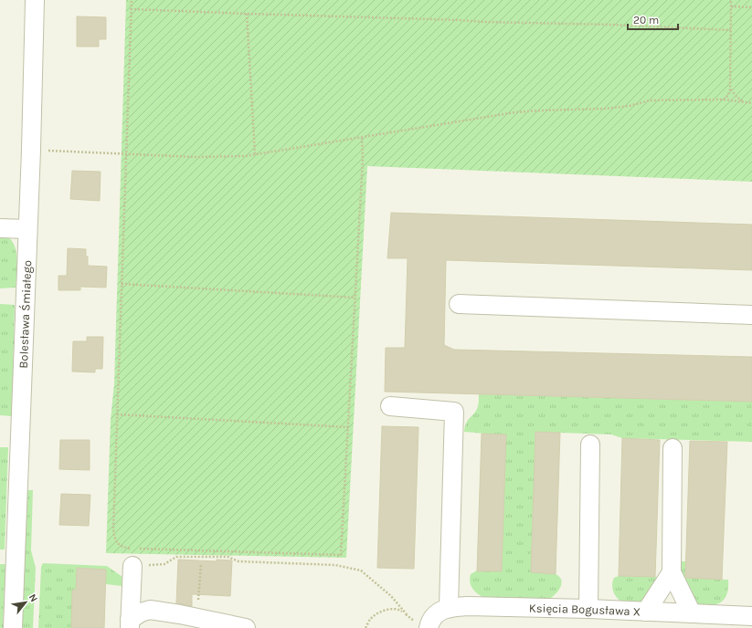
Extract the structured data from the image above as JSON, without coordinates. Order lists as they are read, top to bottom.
{
  "streets": {
    "street": ["Bolesława Śmiałego", "Księcia Bogusława X"]
  },
  "scale_bar": "20 m",
  "north": "top right"
}
